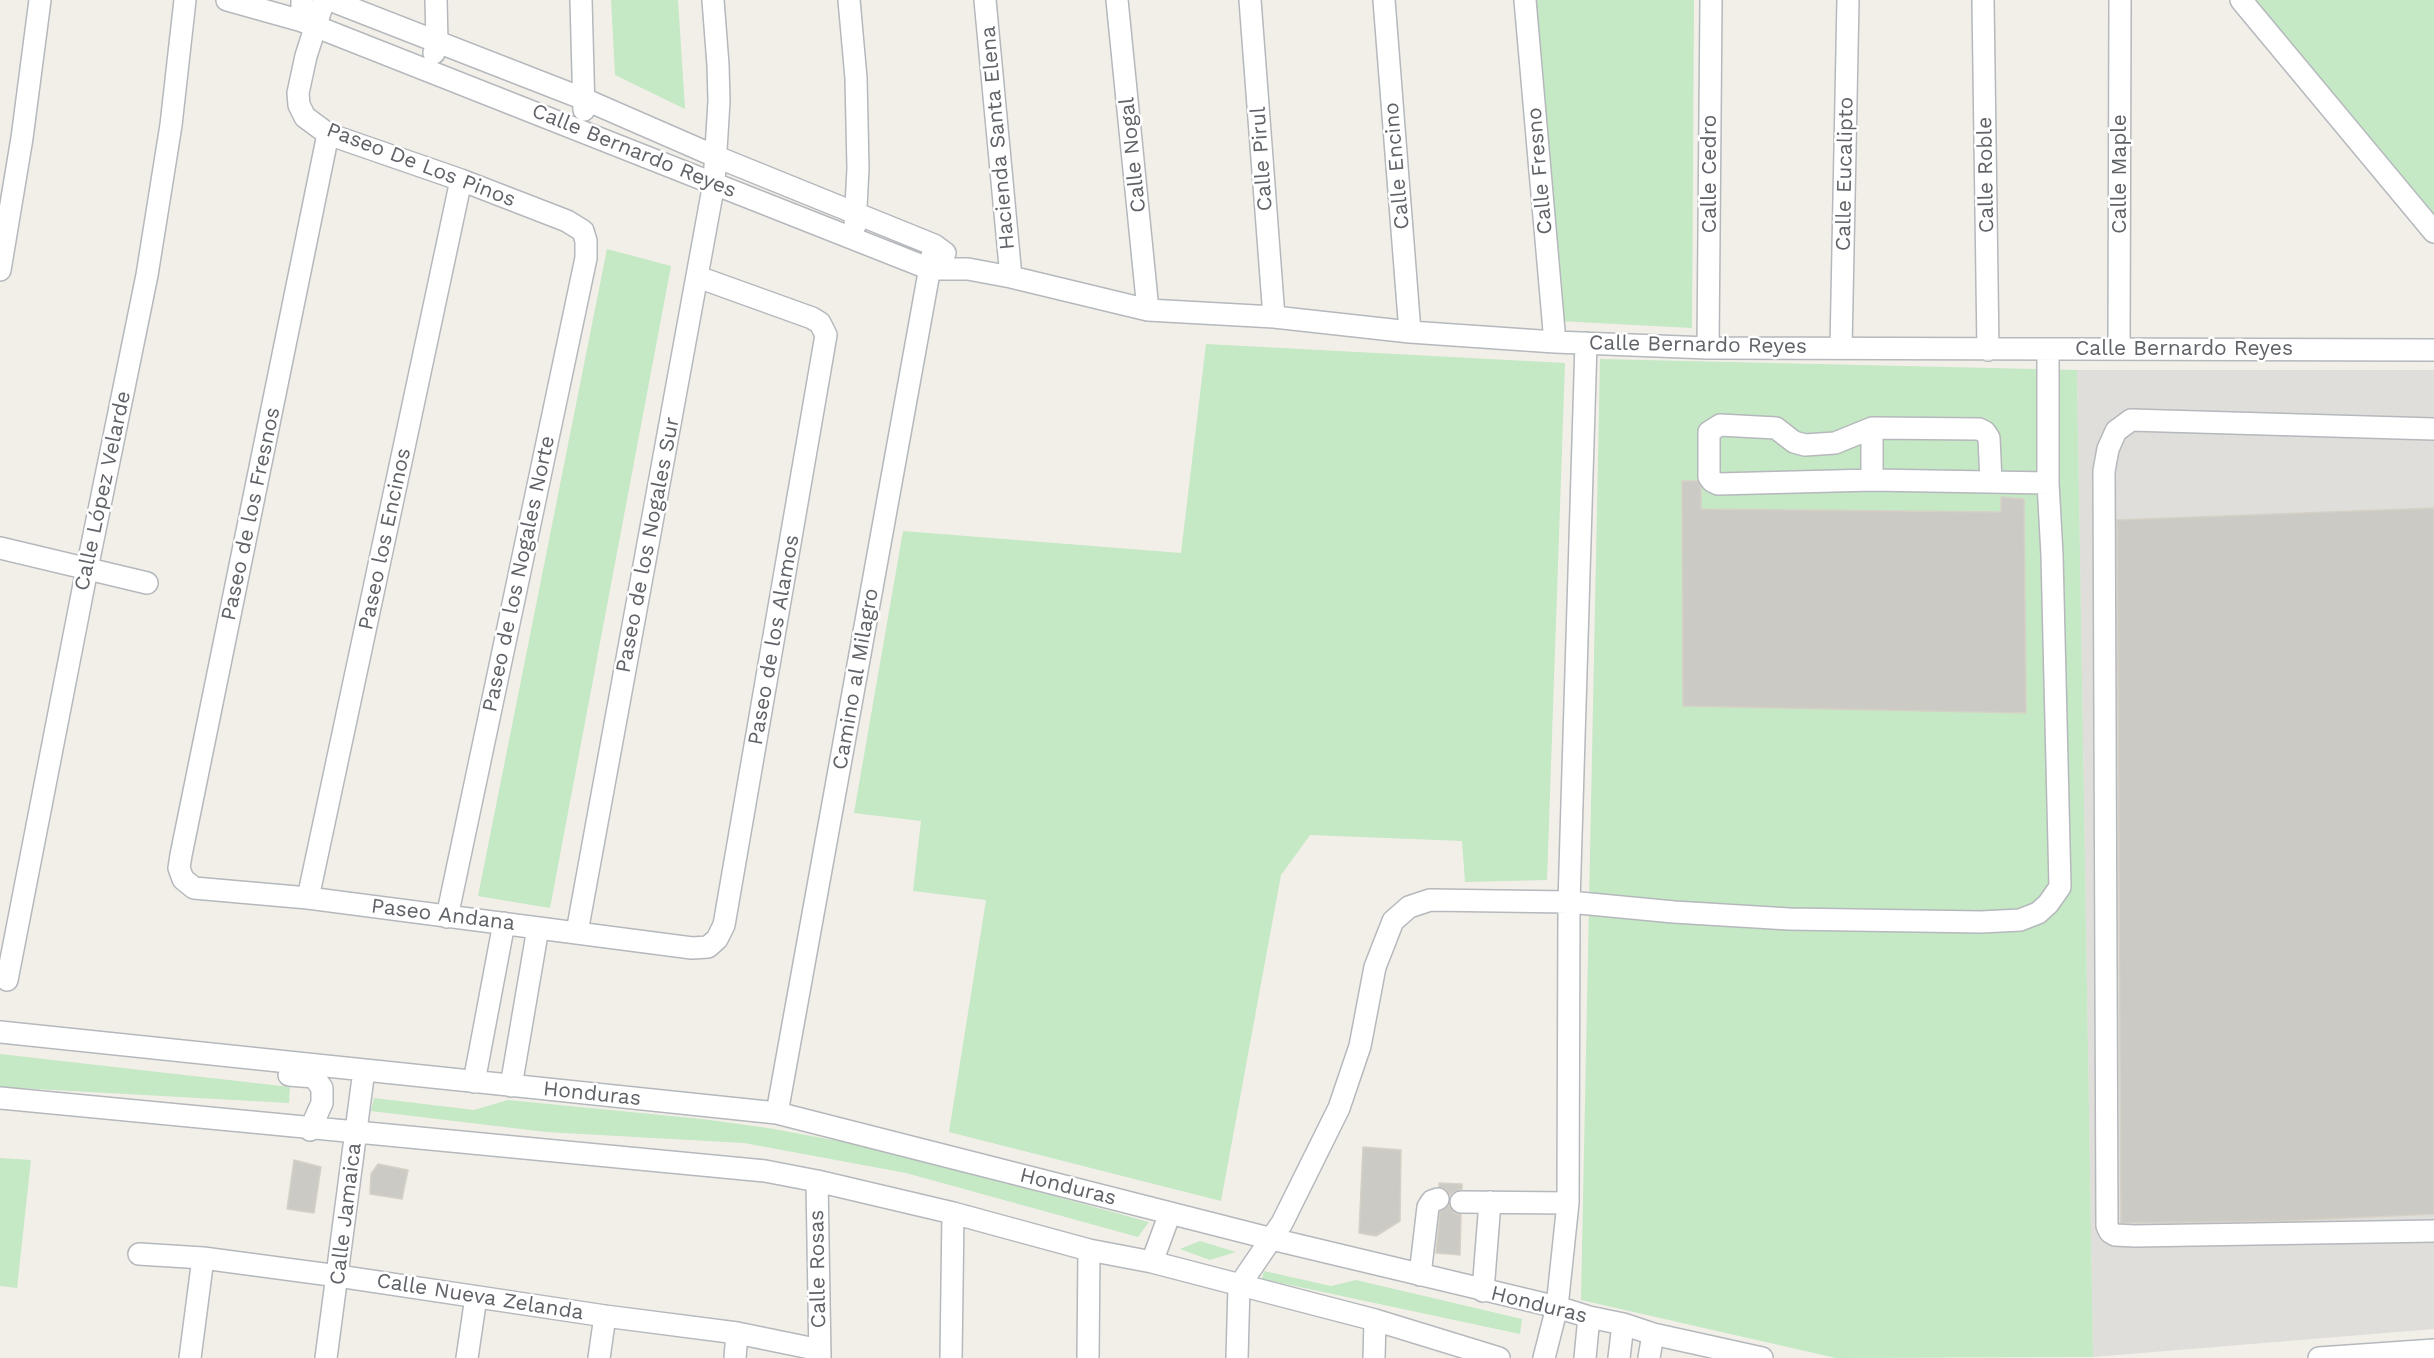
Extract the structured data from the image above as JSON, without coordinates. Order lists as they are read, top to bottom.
{
  "streets": {
    "street": [
      "Hacienda Santa Elena",
      "Calle Bernardo Reyes",
      "Calle Nogal",
      "Calle Pirul",
      "Paseo De Los Pinos",
      "Calle Encino",
      "Calle Fresno",
      "Calle Cedro",
      "Calle Eucalipto",
      "Calle Maple",
      "Calle Roble",
      "Calle López Velarde",
      "Paseo de los Fresnos",
      "Paseo los Encinos",
      "Paseo de los Nogales Sur",
      "Paseo de los Nogales Norte",
      "Paseo de los Alamos",
      "Camino al Milagro",
      "Paseo Andana",
      "Honduras",
      "Calle Jamaica",
      "Calle Rosas",
      "Calle Nueva Zelanda"
    ]
  },
  "crossings": [
    ["Hacienda Santa Elena", "Calle Bernardo Reyes"],
    ["Calle Bernardo Reyes", "Calle Nogal"],
    ["Calle Bernardo Reyes", "Calle Pirul"],
    ["Calle Bernardo Reyes", "Paseo De Los Pinos"],
    ["Calle Bernardo Reyes", "Calle Encino"],
    ["Calle Bernardo Reyes", "Calle Fresno"],
    ["Calle Bernardo Reyes", "Calle Cedro"],
    ["Calle Bernardo Reyes", "Calle Eucalipto"],
    ["Calle Bernardo Reyes", "Calle Maple"],
    ["Calle Bernardo Reyes", "Calle Roble"],
    ["Calle Bernardo Reyes", "Paseo de los Nogales Sur"],
    ["Calle Bernardo Reyes", "Camino al Milagro"],
    ["Paseo De Los Pinos", "Paseo de los Fresnos"],
    ["Paseo De Los Pinos", "Paseo los Encinos"],
    ["Paseo De Los Pinos", "Paseo de los Nogales Norte"],
    ["Paseo de los Fresnos", "Paseo Andana"],
    ["Paseo los Encinos", "Paseo Andana"],
    ["Paseo de los Nogales Sur", "Paseo de los Alamos"],
    ["Paseo de los Nogales Sur", "Paseo Andana"],
    ["Paseo de los Nogales Norte", "Paseo Andana"],
    ["Paseo de los Alamos", "Paseo Andana"],
    ["Camino al Milagro", "Honduras"],
    ["Honduras", "Calle Jamaica"],
    ["Calle Jamaica", "Calle Nueva Zelanda"],
    ["Calle Rosas", "Calle Nueva Zelanda"]
  ]
}
